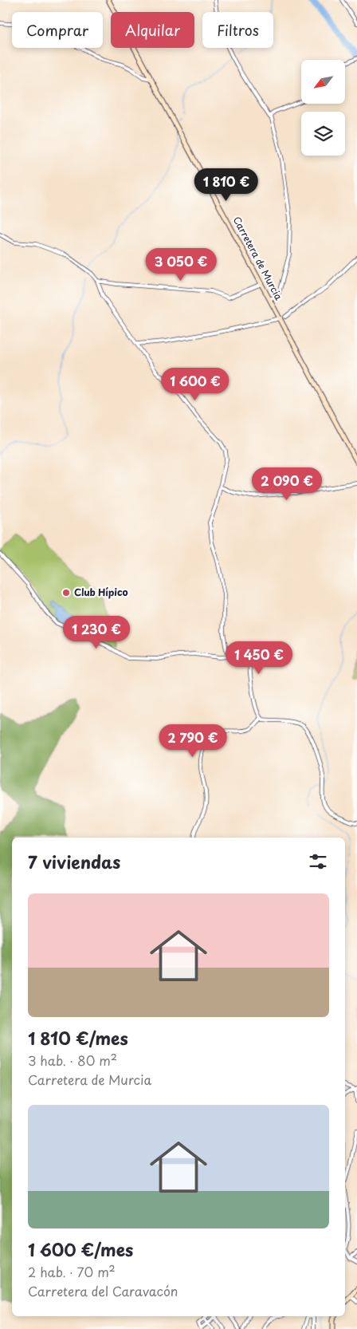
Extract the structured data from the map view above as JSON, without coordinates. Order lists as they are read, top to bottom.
{
  "streets": {
    "main road": ["Carretera de Murcia"]
  },
  "places": ["Club Hípico"],
  "north": "bottom left",
  "page": {
    "chip": ["Comprar", "Alquilar", "Filtros"],
    "price": [
      "1 810 €",
      "3 050 €",
      "1 600 €",
      "2 090 €",
      "1 230 €",
      "1 450 €",
      "2 790 €"
    ],
    "heading": "7 viviendas",
    "list": [
      {
        "name": "1 810 €/mes",
        "note": "3 hab. · 80 m² · Carretera de Murcia"
      },
      {
        "name": "1 600 €/mes",
        "note": "2 hab. · 70 m² · Carretera del Caravacón"
      }
    ]
  }
}
